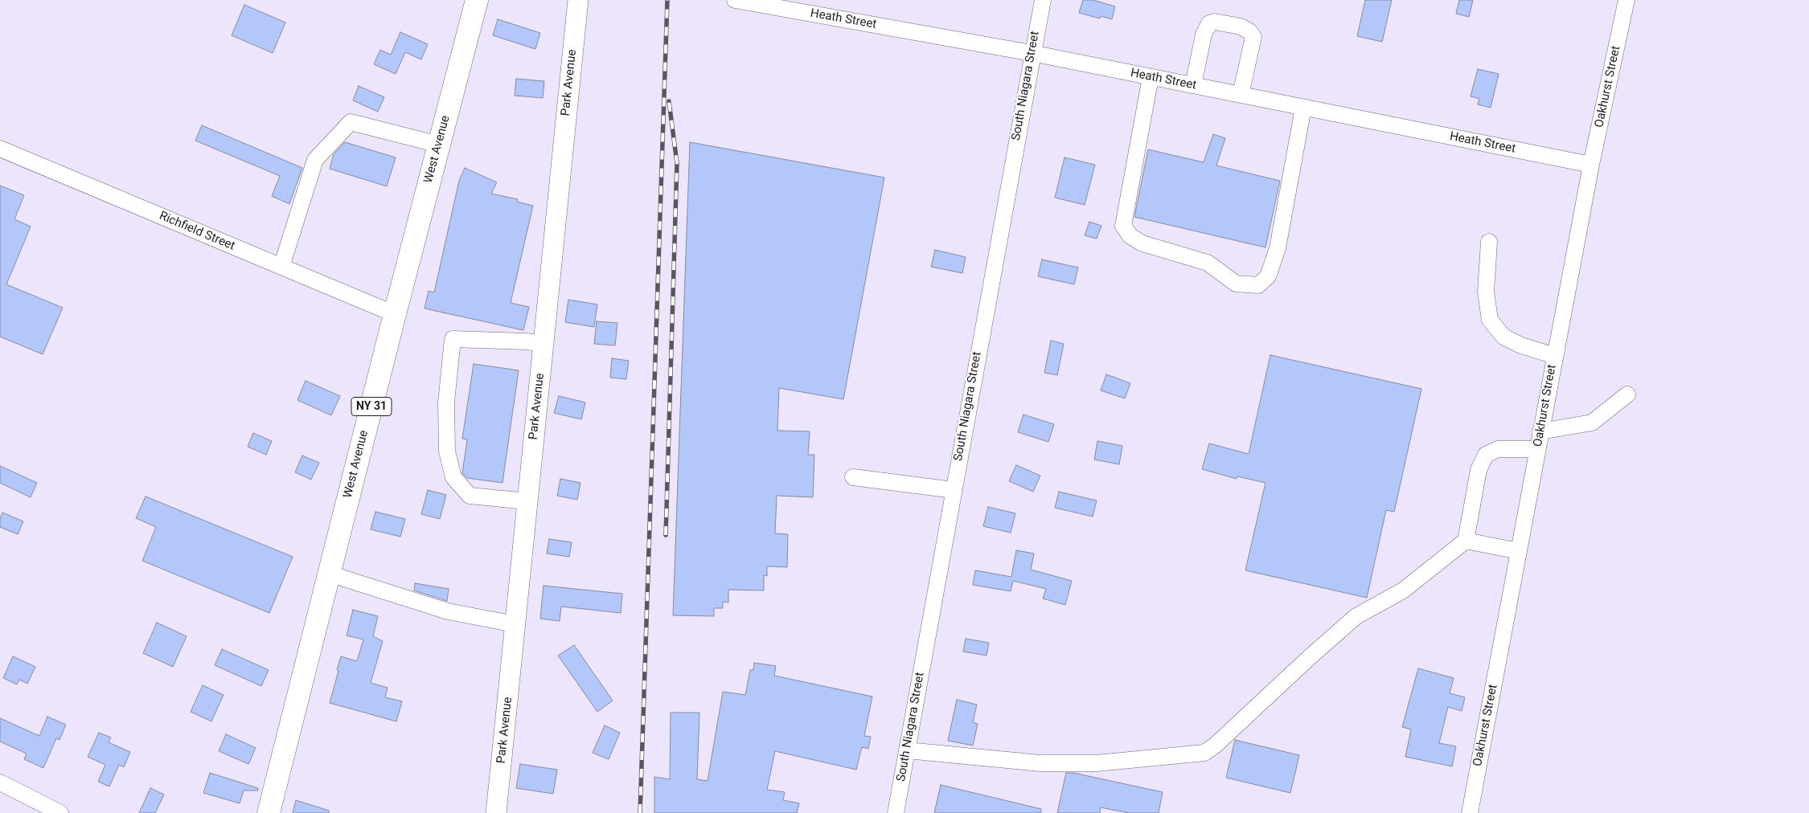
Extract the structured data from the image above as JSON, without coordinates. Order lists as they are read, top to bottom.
{
  "streets": {
    "highway": ["West Avenue", "NY 31"],
    "main road": ["Park Avenue"],
    "street": [
      "Heath Street",
      "South Niagara Street",
      "Oakhurst Street",
      "Richfield Street"
    ]
  },
  "crossings": [
    ["Heath Street", "South Niagara Street"],
    ["Heath Street", "Oakhurst Street"],
    ["West Avenue", "Richfield Street"]
  ]
}
